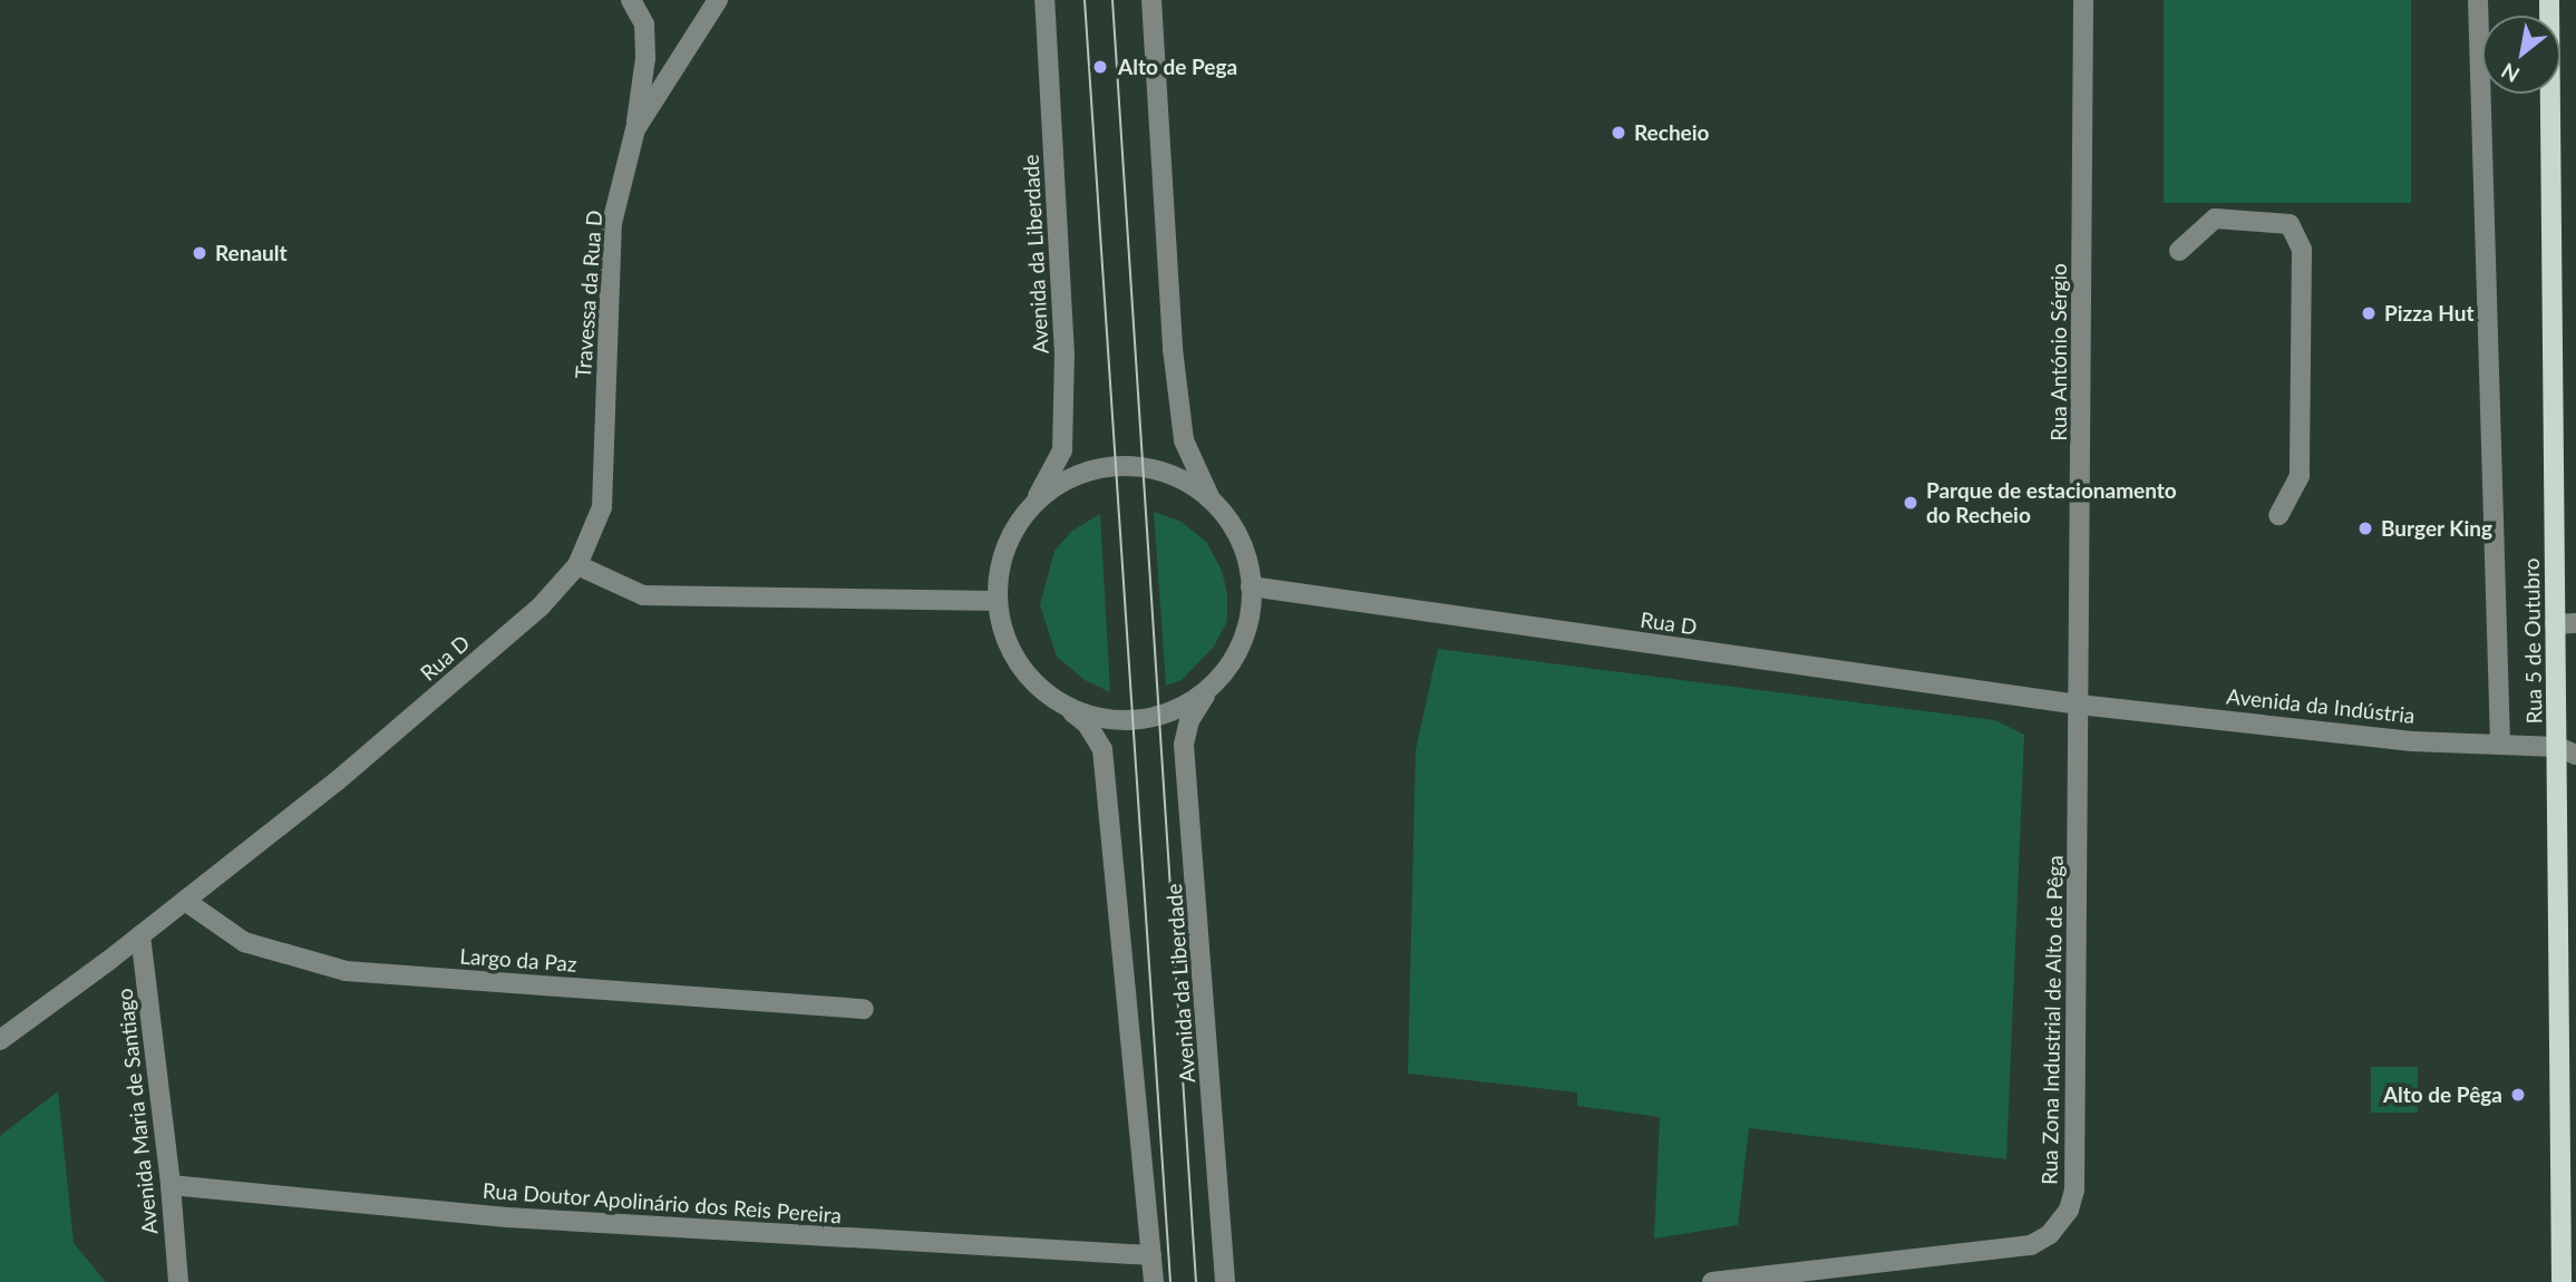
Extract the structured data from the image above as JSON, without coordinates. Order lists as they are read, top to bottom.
{
  "streets": {
    "main road": ["Rua 5 de Outubro"],
    "street": [
      "Avenida da Liberdade",
      "Travessa da Rua D",
      "Rua António Sérgio",
      "Rua D",
      "Avenida da Indústria",
      "Largo da Paz",
      "Rua Zona Industrial de Alto de Pêga",
      "Avenida Maria de Santiago",
      "Rua Doutor Apolinário dos Reis Pereira"
    ]
  },
  "crossings": [
    ["Avenida da Liberdade", "Rua D"],
    ["Travessa da Rua D", "Rua D"],
    ["Rua António Sérgio", "Rua D"],
    ["Rua António Sérgio", "Avenida da Indústria"],
    ["Rua António Sérgio", "Rua Zona Industrial de Alto de Pêga"],
    ["Rua D", "Avenida da Indústria"],
    ["Rua D", "Largo da Paz"],
    ["Rua D", "Rua Zona Industrial de Alto de Pêga"],
    ["Rua D", "Avenida Maria de Santiago"],
    ["Rua 5 de Outubro", "Avenida da Indústria"],
    ["Avenida da Indústria", "Rua Zona Industrial de Alto de Pêga"],
    ["Avenida Maria de Santiago", "Rua Doutor Apolinário dos Reis Pereira"]
  ],
  "places": [
    "Alto de Pega",
    "Recheio",
    "Renault",
    "Pizza Hut",
    "Parque de estacionamento do Recheio",
    "Burger King",
    "Alto de Pêga"
  ],
  "north": "bottom left"
}
